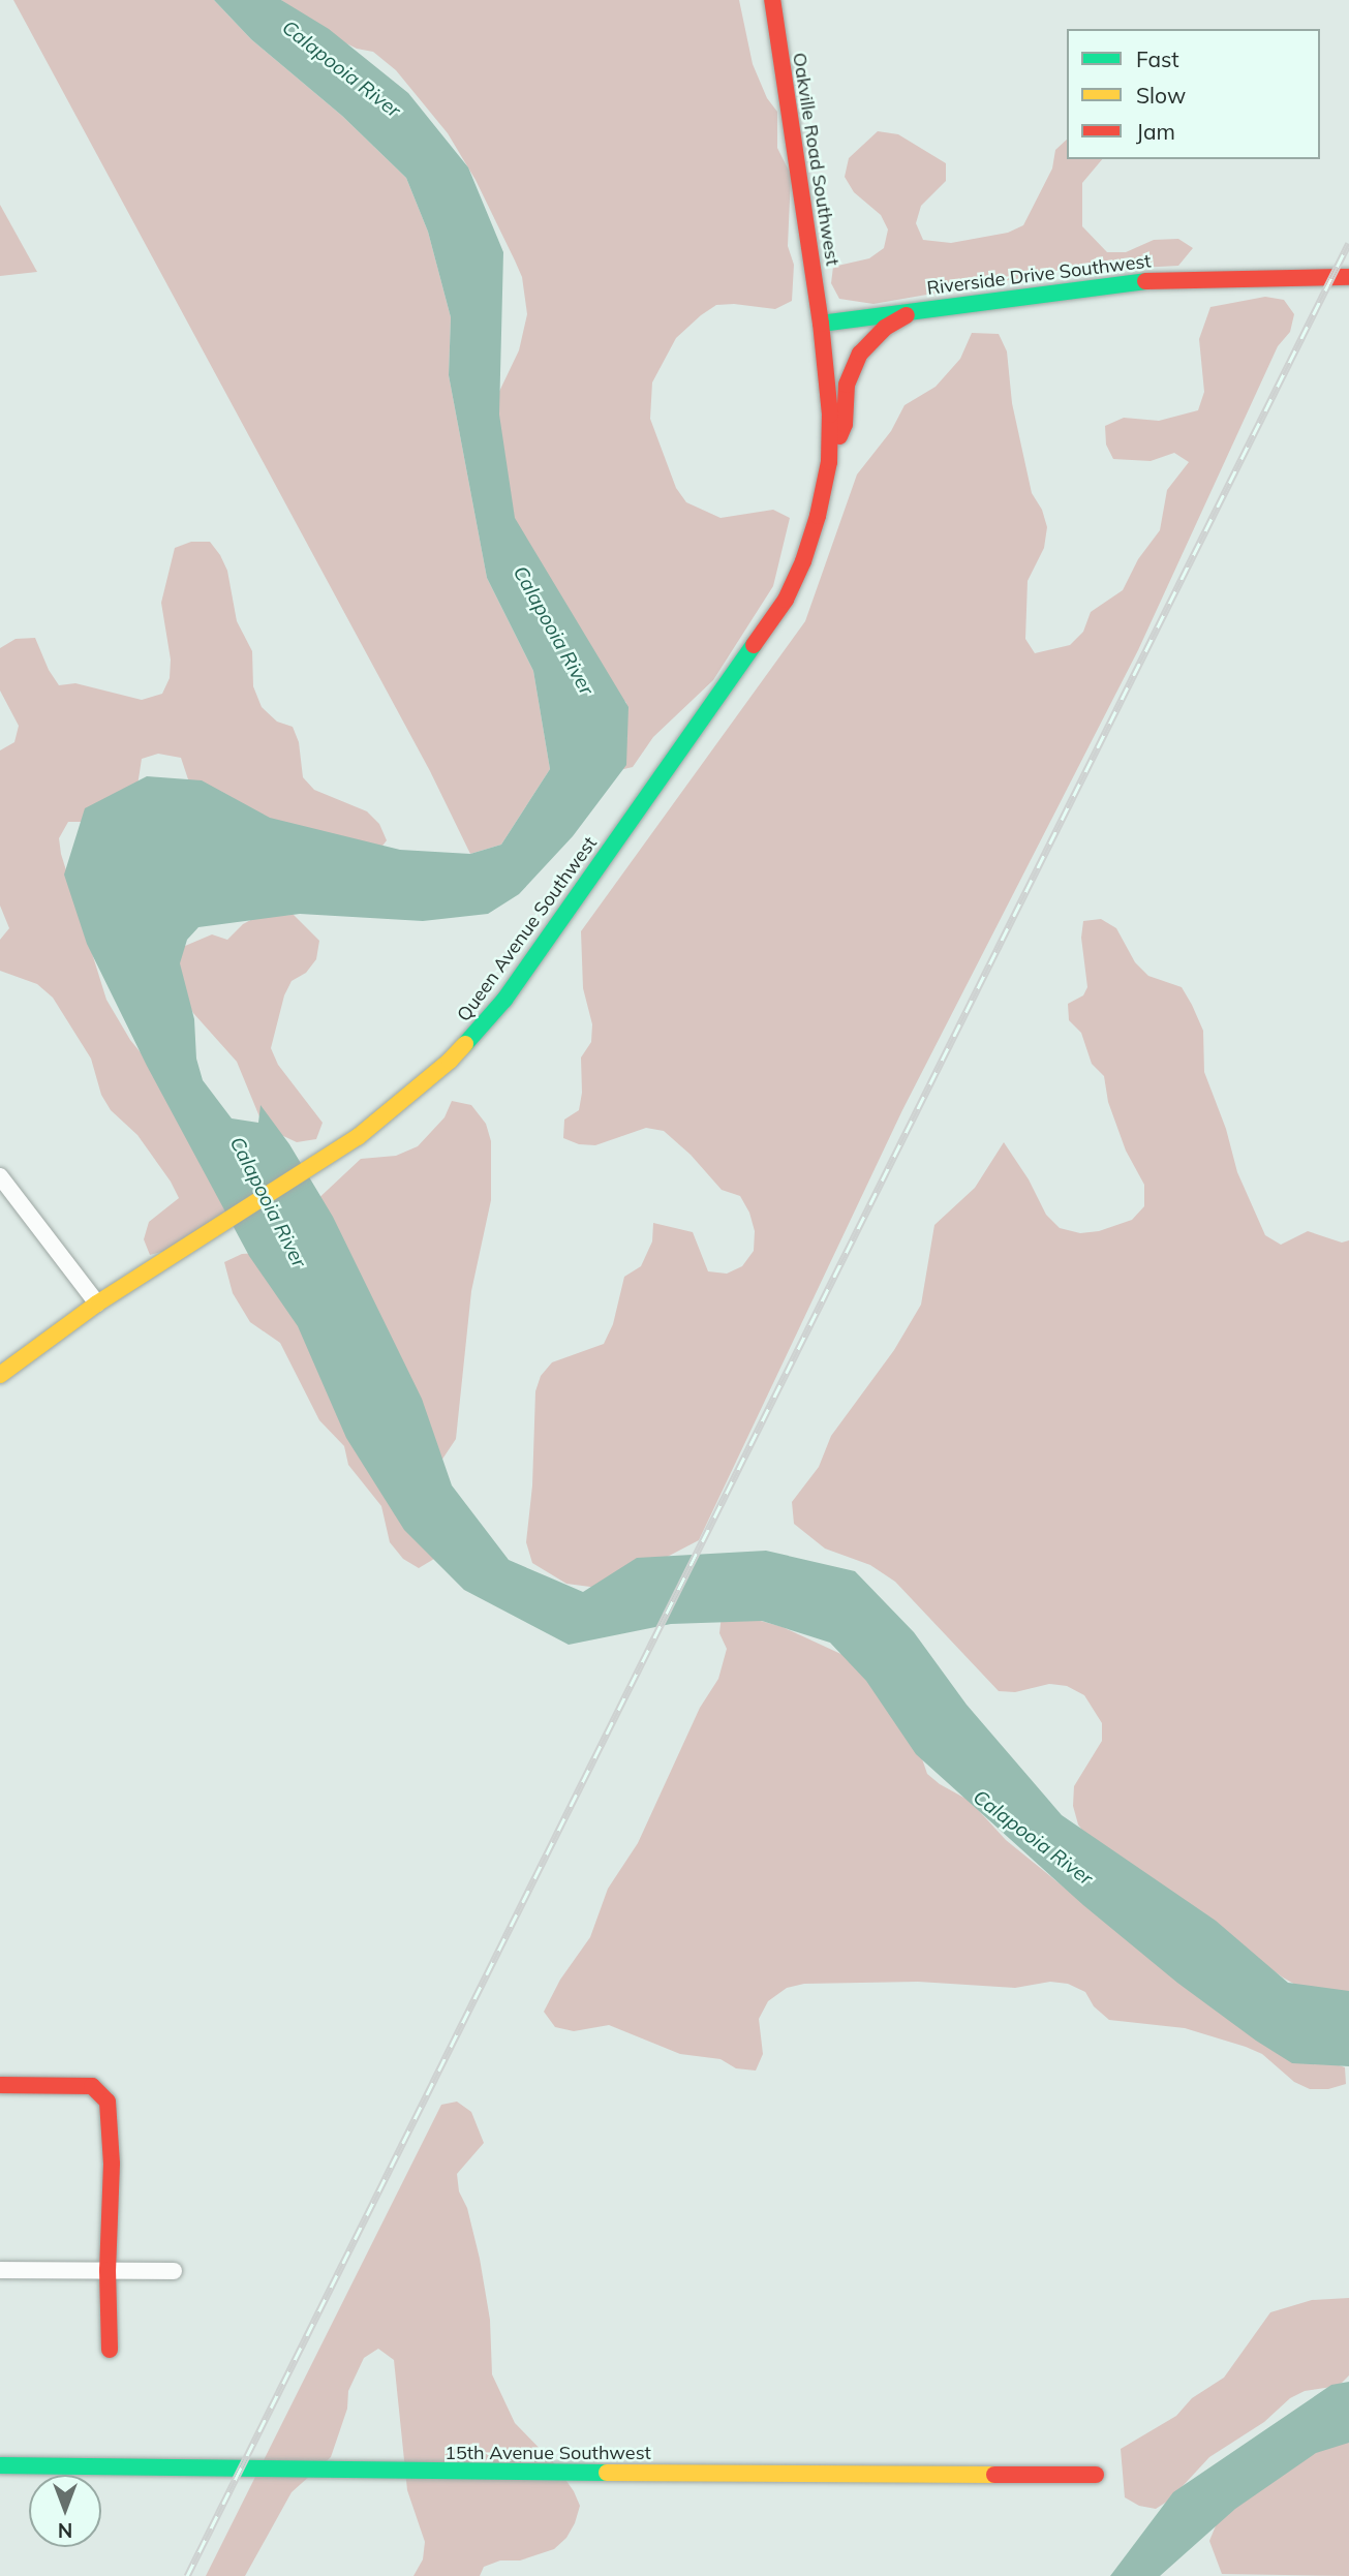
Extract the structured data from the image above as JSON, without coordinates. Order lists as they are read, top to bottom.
{
  "streets": {
    "street": [
      "Oakville Road Southwest",
      "Riverside Drive Southwest",
      "Queen Avenue Southwest",
      "15th Avenue Southwest"
    ]
  },
  "crossings": [
    ["Oakville Road Southwest", "Riverside Drive Southwest"],
    ["Oakville Road Southwest", "Queen Avenue Southwest"],
    ["Riverside Drive Southwest", "Queen Avenue Southwest"]
  ],
  "water": ["Calapooia River"],
  "legend": ["Fast", "Slow", "Jam"],
  "north": "bottom"
}
